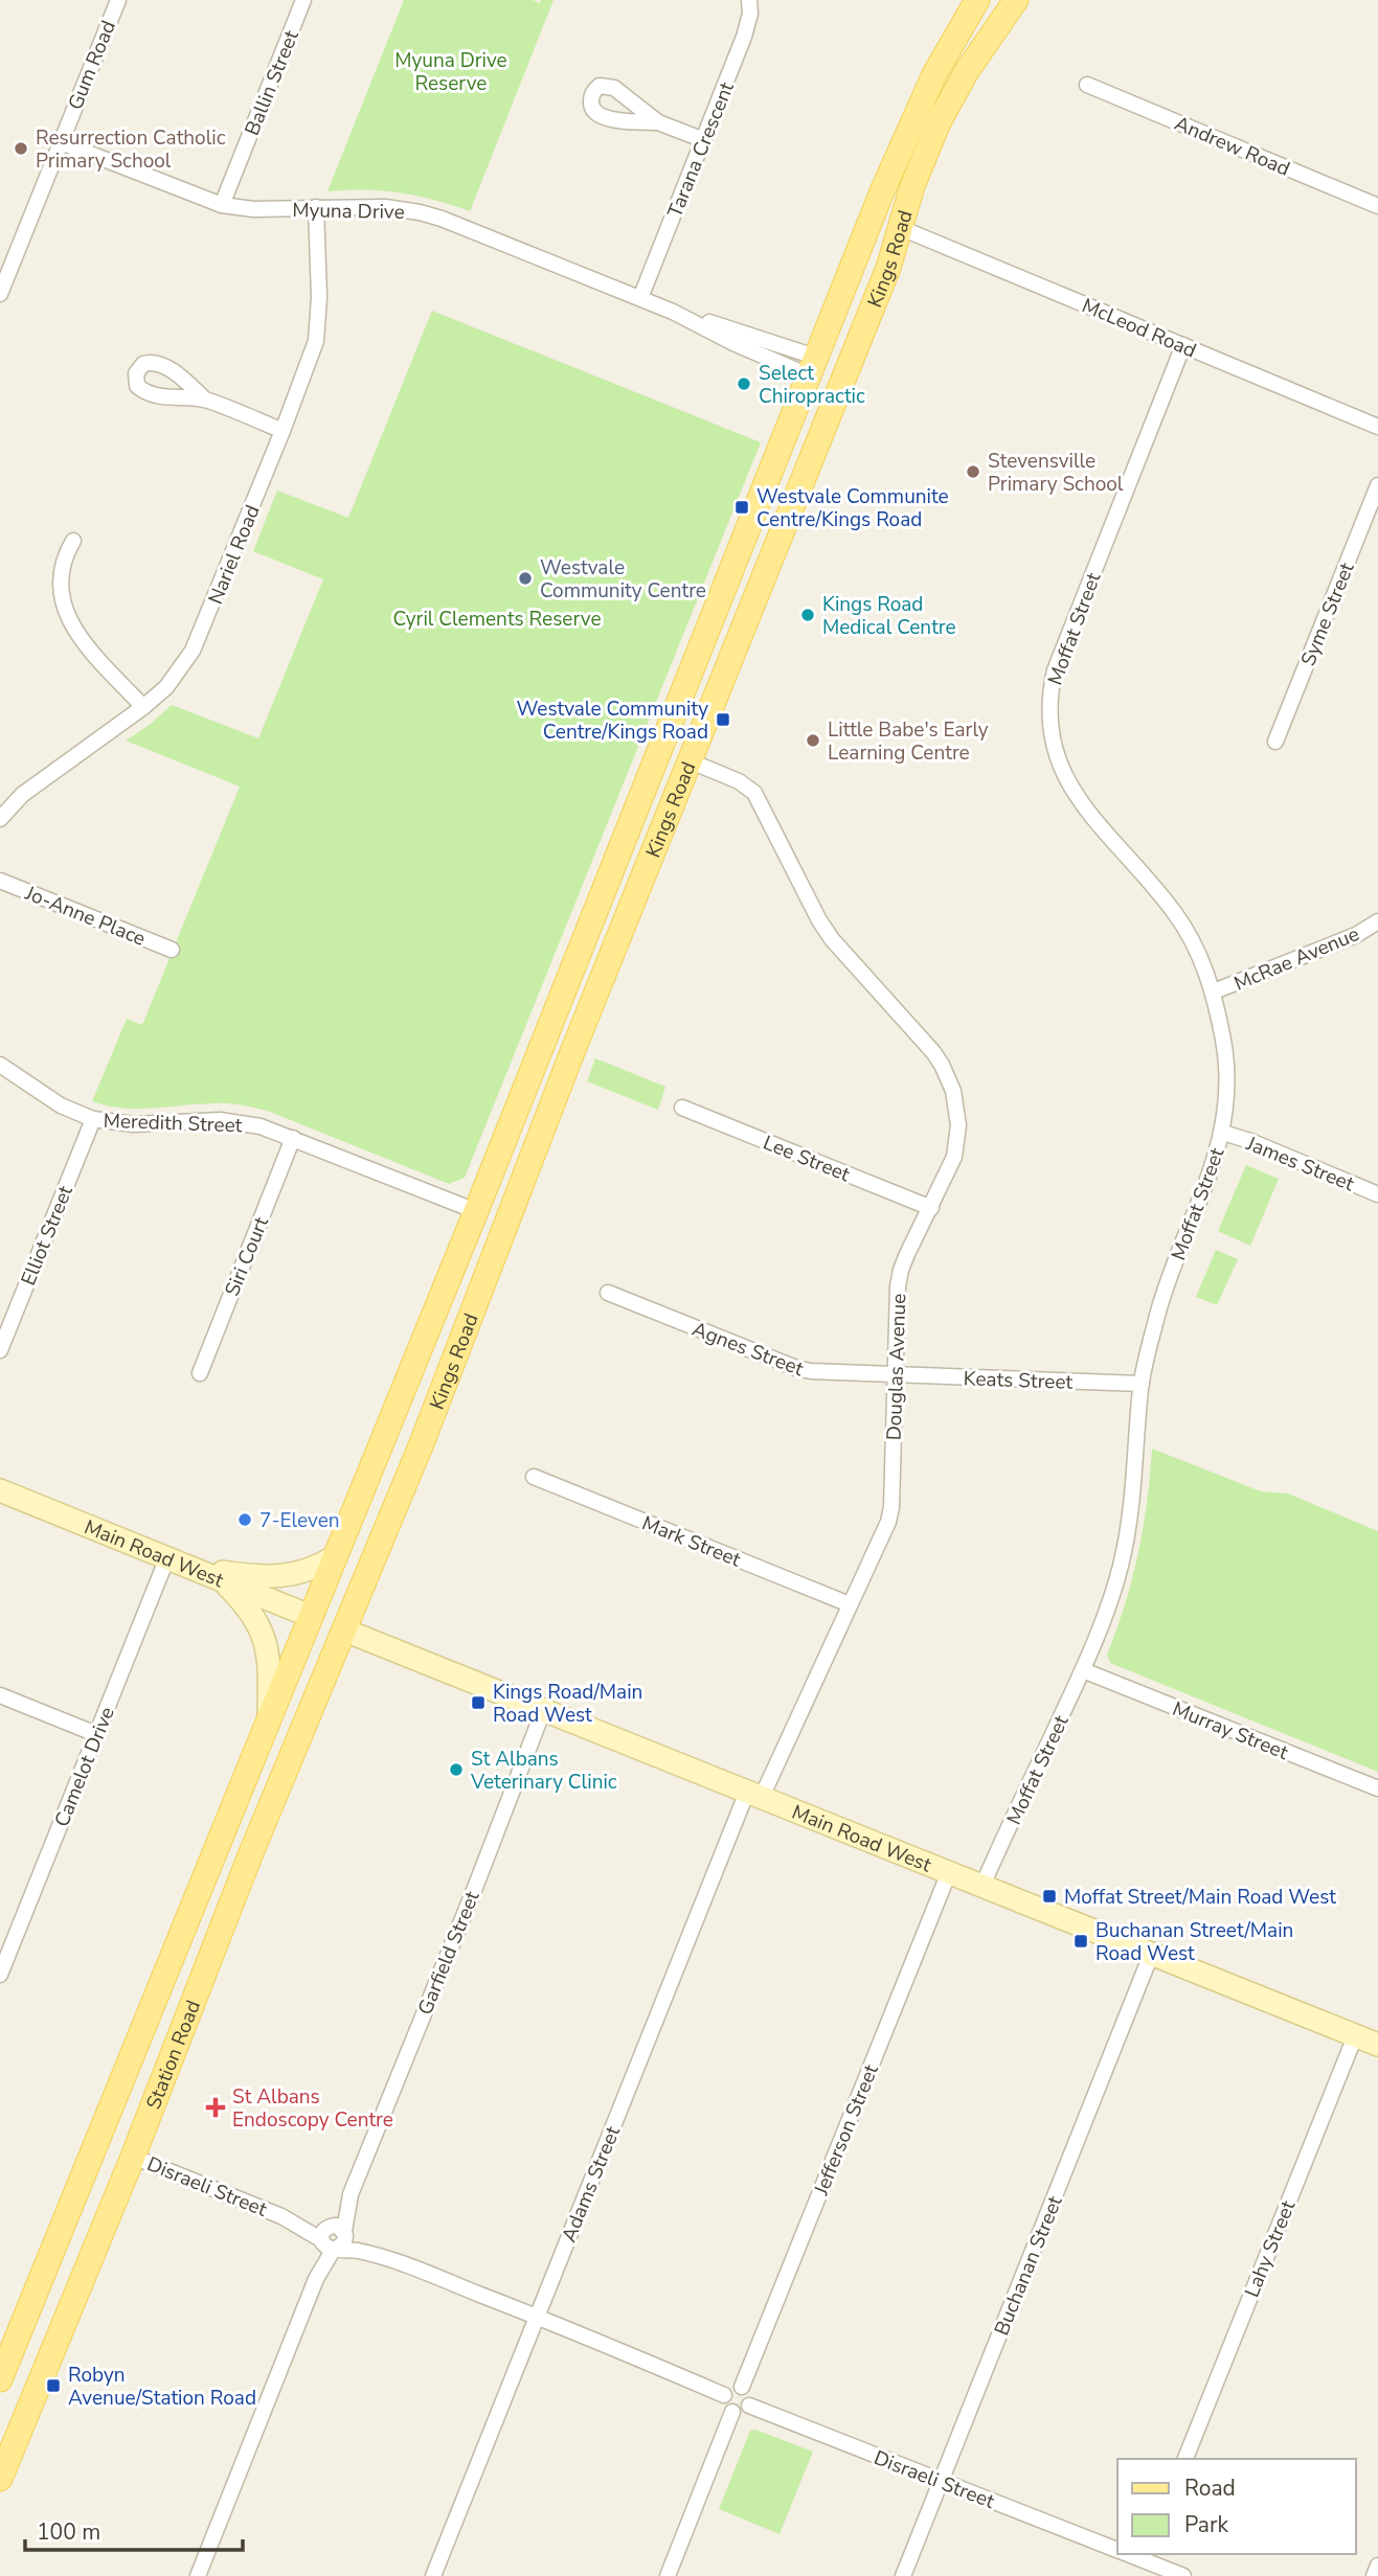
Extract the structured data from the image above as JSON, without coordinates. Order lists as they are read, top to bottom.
{
  "streets": {
    "main road": ["Kings Road", "Main Road West", "Station Road"],
    "street": [
      "Gum Road",
      "Ballin Street",
      "Andrew Road",
      "Tarana Crescent",
      "Myuna Drive",
      "McLeod Road",
      "Nariel Road",
      "Syme Street",
      "Moffat Street",
      "Jo-Anne Place",
      "McRae Avenue",
      "Meredith Street",
      "Lee Street",
      "James Street",
      "Elliot Street",
      "Siri Court",
      "Agnes Street",
      "Douglas Avenue",
      "Keats Street",
      "Mark Street",
      "Murray Street",
      "Camelot Drive",
      "Garfield Street",
      "Jefferson Street",
      "Adams Street",
      "Disraeli Street",
      "Lahy Street",
      "Buchanan Street"
    ]
  },
  "crossings": [
    ["Gum Road", "Myuna Drive"],
    ["Ballin Street", "Myuna Drive"],
    ["Tarana Crescent", "Myuna Drive"],
    ["Myuna Drive", "Kings Road"],
    ["Myuna Drive", "Nariel Road"],
    ["Kings Road", "McLeod Road"],
    ["Kings Road", "Meredith Street"],
    ["Kings Road", "Douglas Avenue"],
    ["Kings Road", "Main Road West"],
    ["Kings Road", "Station Road"],
    ["McLeod Road", "Moffat Street"],
    ["Moffat Street", "McRae Avenue"],
    ["Moffat Street", "James Street"],
    ["Moffat Street", "Keats Street"],
    ["Moffat Street", "Main Road West"],
    ["Moffat Street", "Murray Street"],
    ["Meredith Street", "Elliot Street"],
    ["Meredith Street", "Siri Court"],
    ["Lee Street", "Douglas Avenue"],
    ["Agnes Street", "Douglas Avenue"],
    ["Agnes Street", "Keats Street"],
    ["Douglas Avenue", "Keats Street"],
    ["Douglas Avenue", "Mark Street"],
    ["Douglas Avenue", "Main Road West"],
    ["Douglas Avenue", "Adams Street"],
    ["Main Road West", "Camelot Drive"],
    ["Main Road West", "Garfield Street"],
    ["Main Road West", "Station Road"],
    ["Main Road West", "Jefferson Street"],
    ["Main Road West", "Adams Street"],
    ["Main Road West", "Lahy Street"],
    ["Main Road West", "Buchanan Street"],
    ["Garfield Street", "Disraeli Street"],
    ["Station Road", "Disraeli Street"],
    ["Jefferson Street", "Disraeli Street"],
    ["Adams Street", "Disraeli Street"],
    ["Disraeli Street", "Buchanan Street"]
  ],
  "parks": ["Myuna Drive Reserve", "Cyril Clements Reserve"],
  "places": {
    "other": [
      "Resurrection Catholic Primary School",
      "Select Chiropractic",
      "Stevensville Primary School",
      "Westvale Community Centre",
      "Kings Road Medical Centre",
      "Little Babe's Early Learning Centre",
      "7-Eleven",
      "St Albans Veterinary Clinic"
    ],
    "transit": [
      "Westvale Communite Centre/Kings Road",
      "Westvale Community Centre/Kings Road",
      "Kings Road/Main Road West",
      "Moffat Street/Main Road West",
      "Buchanan Street/Main Road West",
      "Robyn Avenue/Station Road"
    ],
    "health": ["St Albans Endoscopy Centre"]
  },
  "legend": ["Road", "Park"],
  "scale_bar": "100 m"
}
